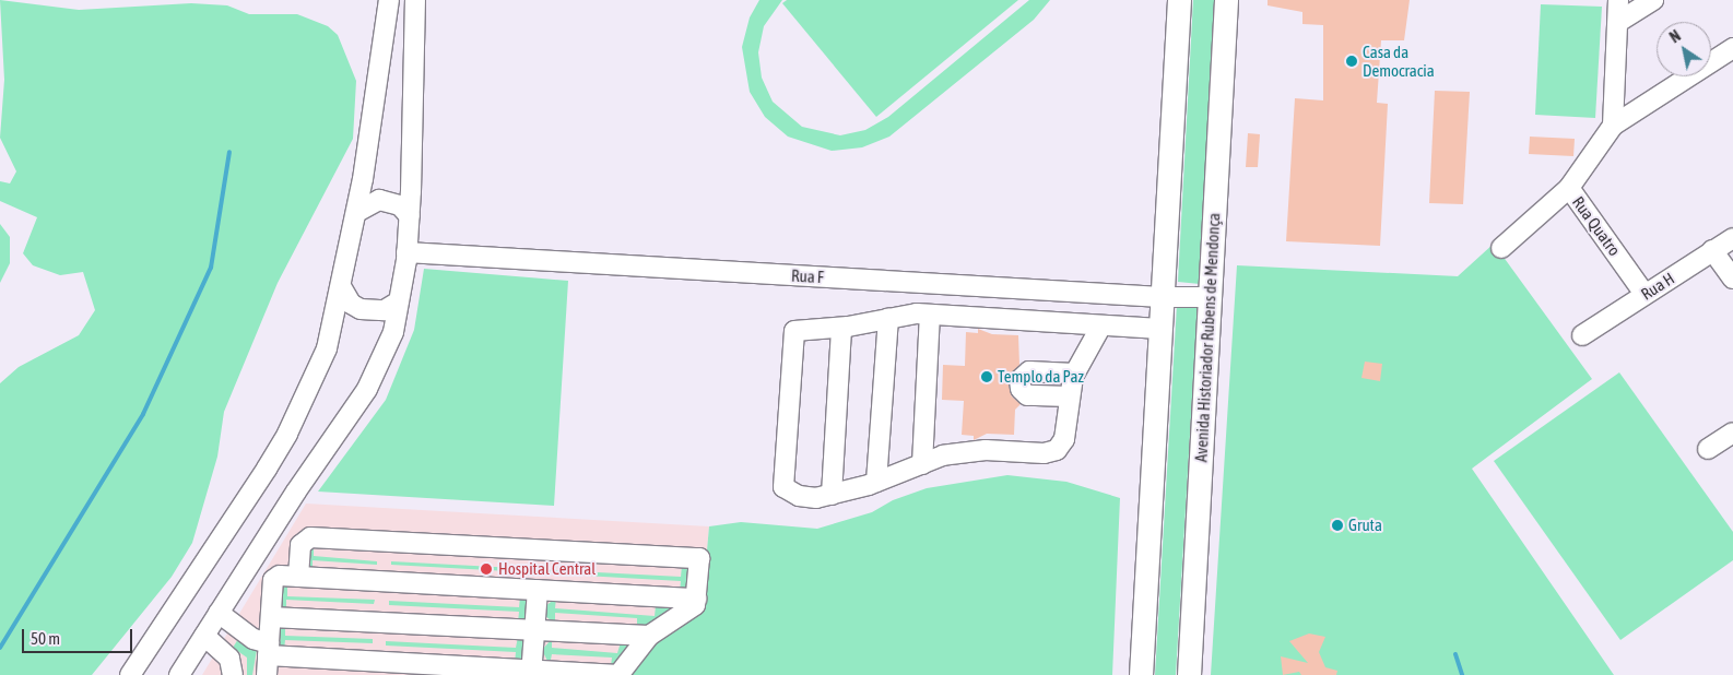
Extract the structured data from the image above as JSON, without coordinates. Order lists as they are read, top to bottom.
{
  "streets": {
    "main road": ["Avenida Historiador Rubens de Mendonça"],
    "street": ["Rua Quatro", "Rua F", "Rua H"]
  },
  "crossings": [
    ["Rua Quatro", "Rua H"],
    ["Rua F", "Avenida Historiador Rubens de Mendonça"]
  ],
  "places": [
    "Casa da Democracia",
    "Templo da Paz",
    "Gruta",
    "Hospital Central"
  ],
  "scale_bar": "50 m",
  "north": "top left"
}
